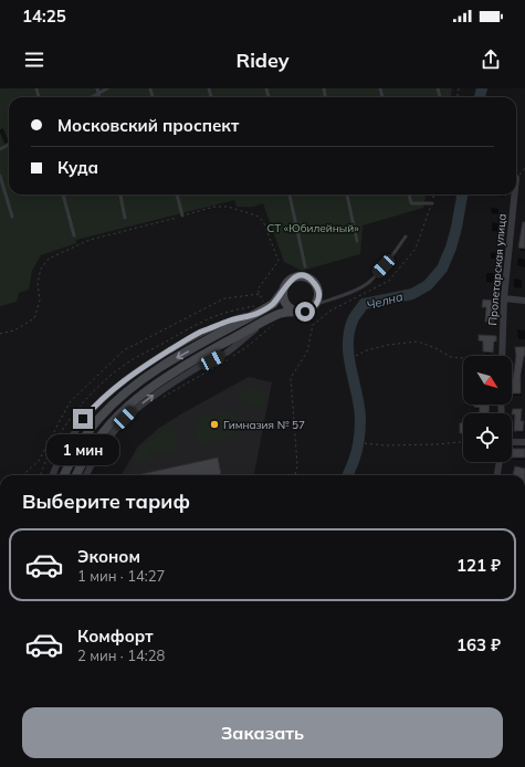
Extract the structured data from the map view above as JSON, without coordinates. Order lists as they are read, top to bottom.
{
  "streets": {
    "street": ["Пролетарская улица"]
  },
  "water": ["Челна"],
  "parks": ["СТ «Юбилейный»"],
  "places": ["Гимназия № 57"],
  "north": "bottom right",
  "page": {
    "status": "14:25",
    "header": "Ridey",
    "banner": ["Московский проспект", "Куда"],
    "bubble": "1 мин",
    "heading": "Выберите тариф",
    "list": [
      {
        "name": "Эконом",
        "note": "1 мин · 14:27",
        "value": "121 ₽"
      },
      {
        "name": "Комфорт",
        "note": "2 мин · 14:28",
        "value": "163 ₽"
      }
    ],
    "buttons": "Заказать"
  }
}
